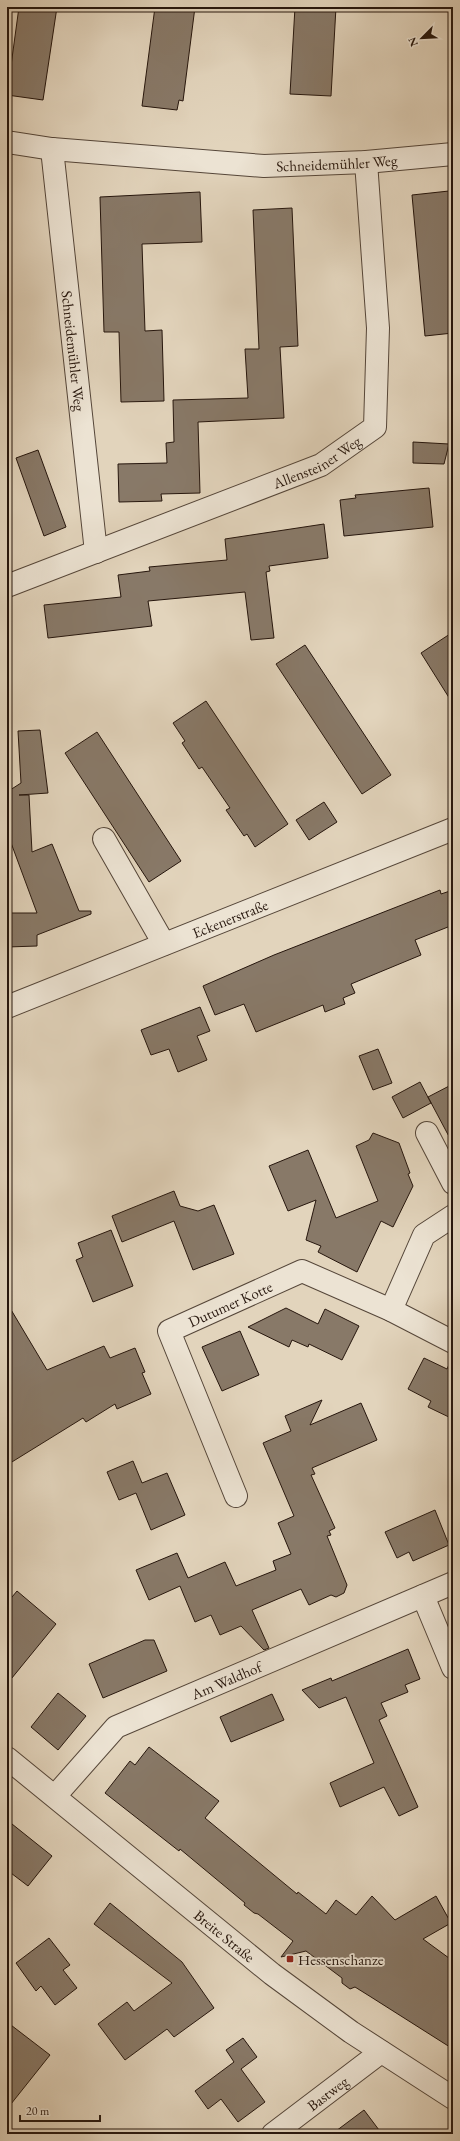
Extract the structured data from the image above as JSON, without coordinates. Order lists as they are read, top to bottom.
{
  "streets": {
    "street": [
      "Schneidemühler Weg",
      "Allensteiner Weg",
      "Eckenerstraße",
      "Dutumer Kotte",
      "Am Waldhof",
      "Breite Straße",
      "Bastweg"
    ]
  },
  "crossings": [
    ["Schneidemühler Weg", "Allensteiner Weg"],
    ["Am Waldhof", "Breite Straße"],
    ["Breite Straße", "Bastweg"]
  ],
  "places": {
    "transit": ["Hessenschanze"]
  },
  "scale_bar": "20 m",
  "north": "bottom left"
}
